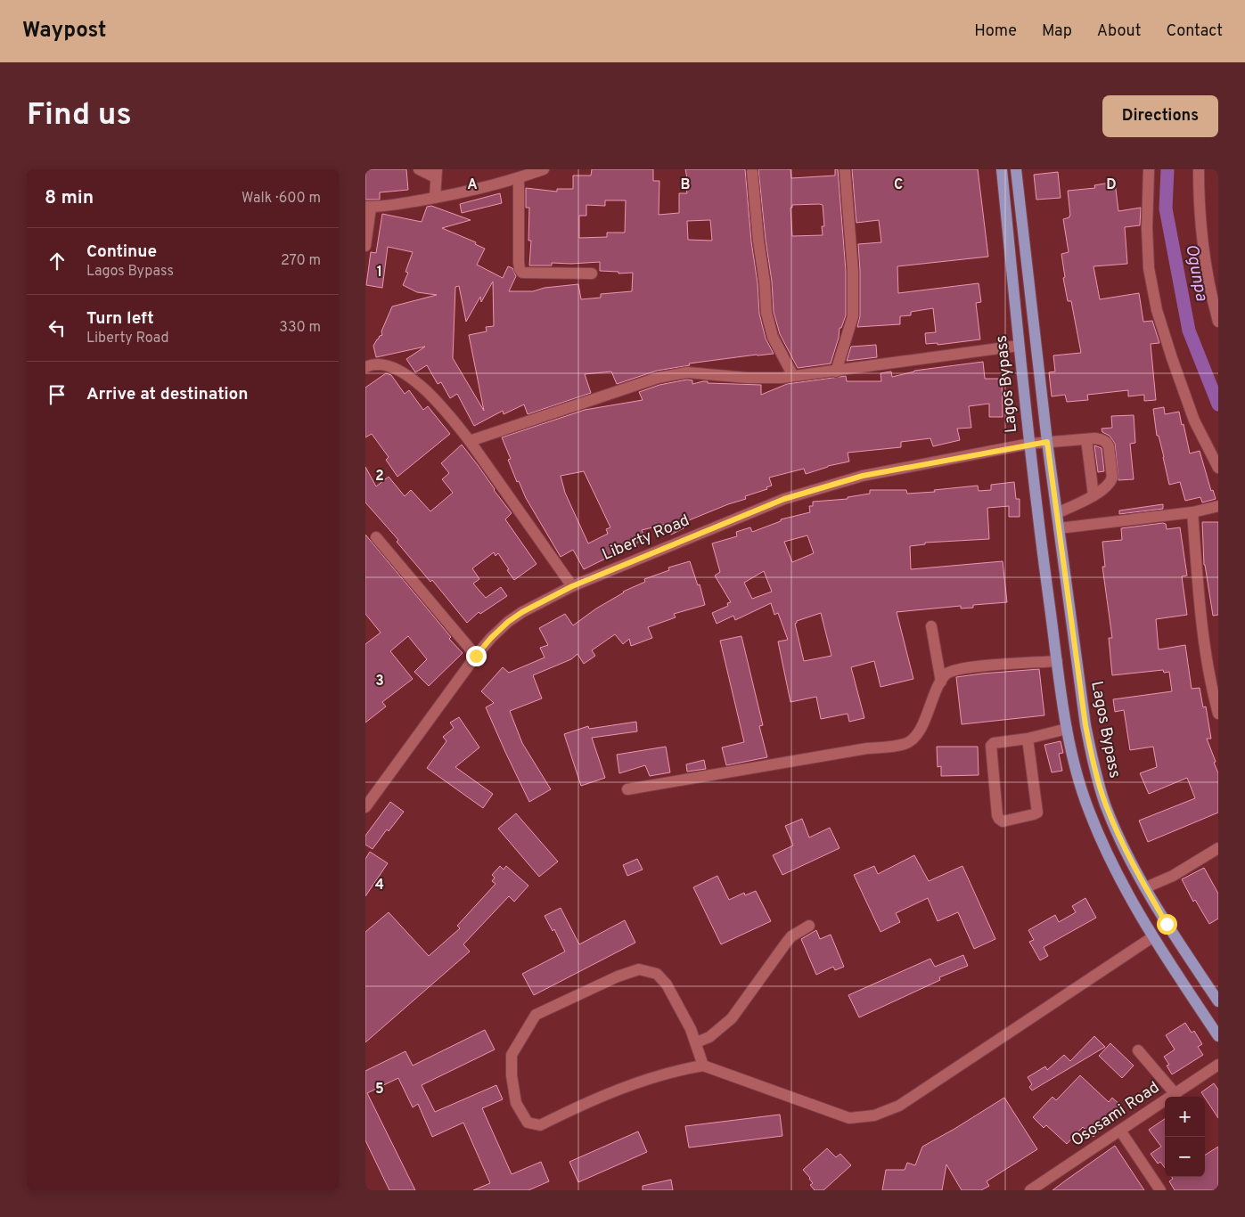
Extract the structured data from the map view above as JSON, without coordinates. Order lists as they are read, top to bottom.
{
  "streets": {
    "main road": ["Lagos Bypass"],
    "street": ["Liberty Road", "Ososami Road"]
  },
  "crossings": [
    ["Lagos Bypass", "Liberty Road"]
  ],
  "water": ["Ogunpa"],
  "page": {
    "header": "Waypost",
    "nav": [
      "Home",
      "Map",
      "About",
      "Contact"
    ],
    "buttons": "Directions",
    "title": "Find us",
    "heading": ["8 min", "Walk · 600 m"],
    "list": [
      ["Continue", "Lagos Bypass", "270 m"],
      ["Turn left", "Liberty Road", "330 m"],
      "Arrive at destination"
    ],
    "map_buttons": ["+", "−"]
  },
  "grid": {
    "columns": [
      "A",
      "B",
      "C",
      "D"
    ],
    "rows": [
      "1",
      "2",
      "3",
      "4",
      "5"
    ]
  }
}
